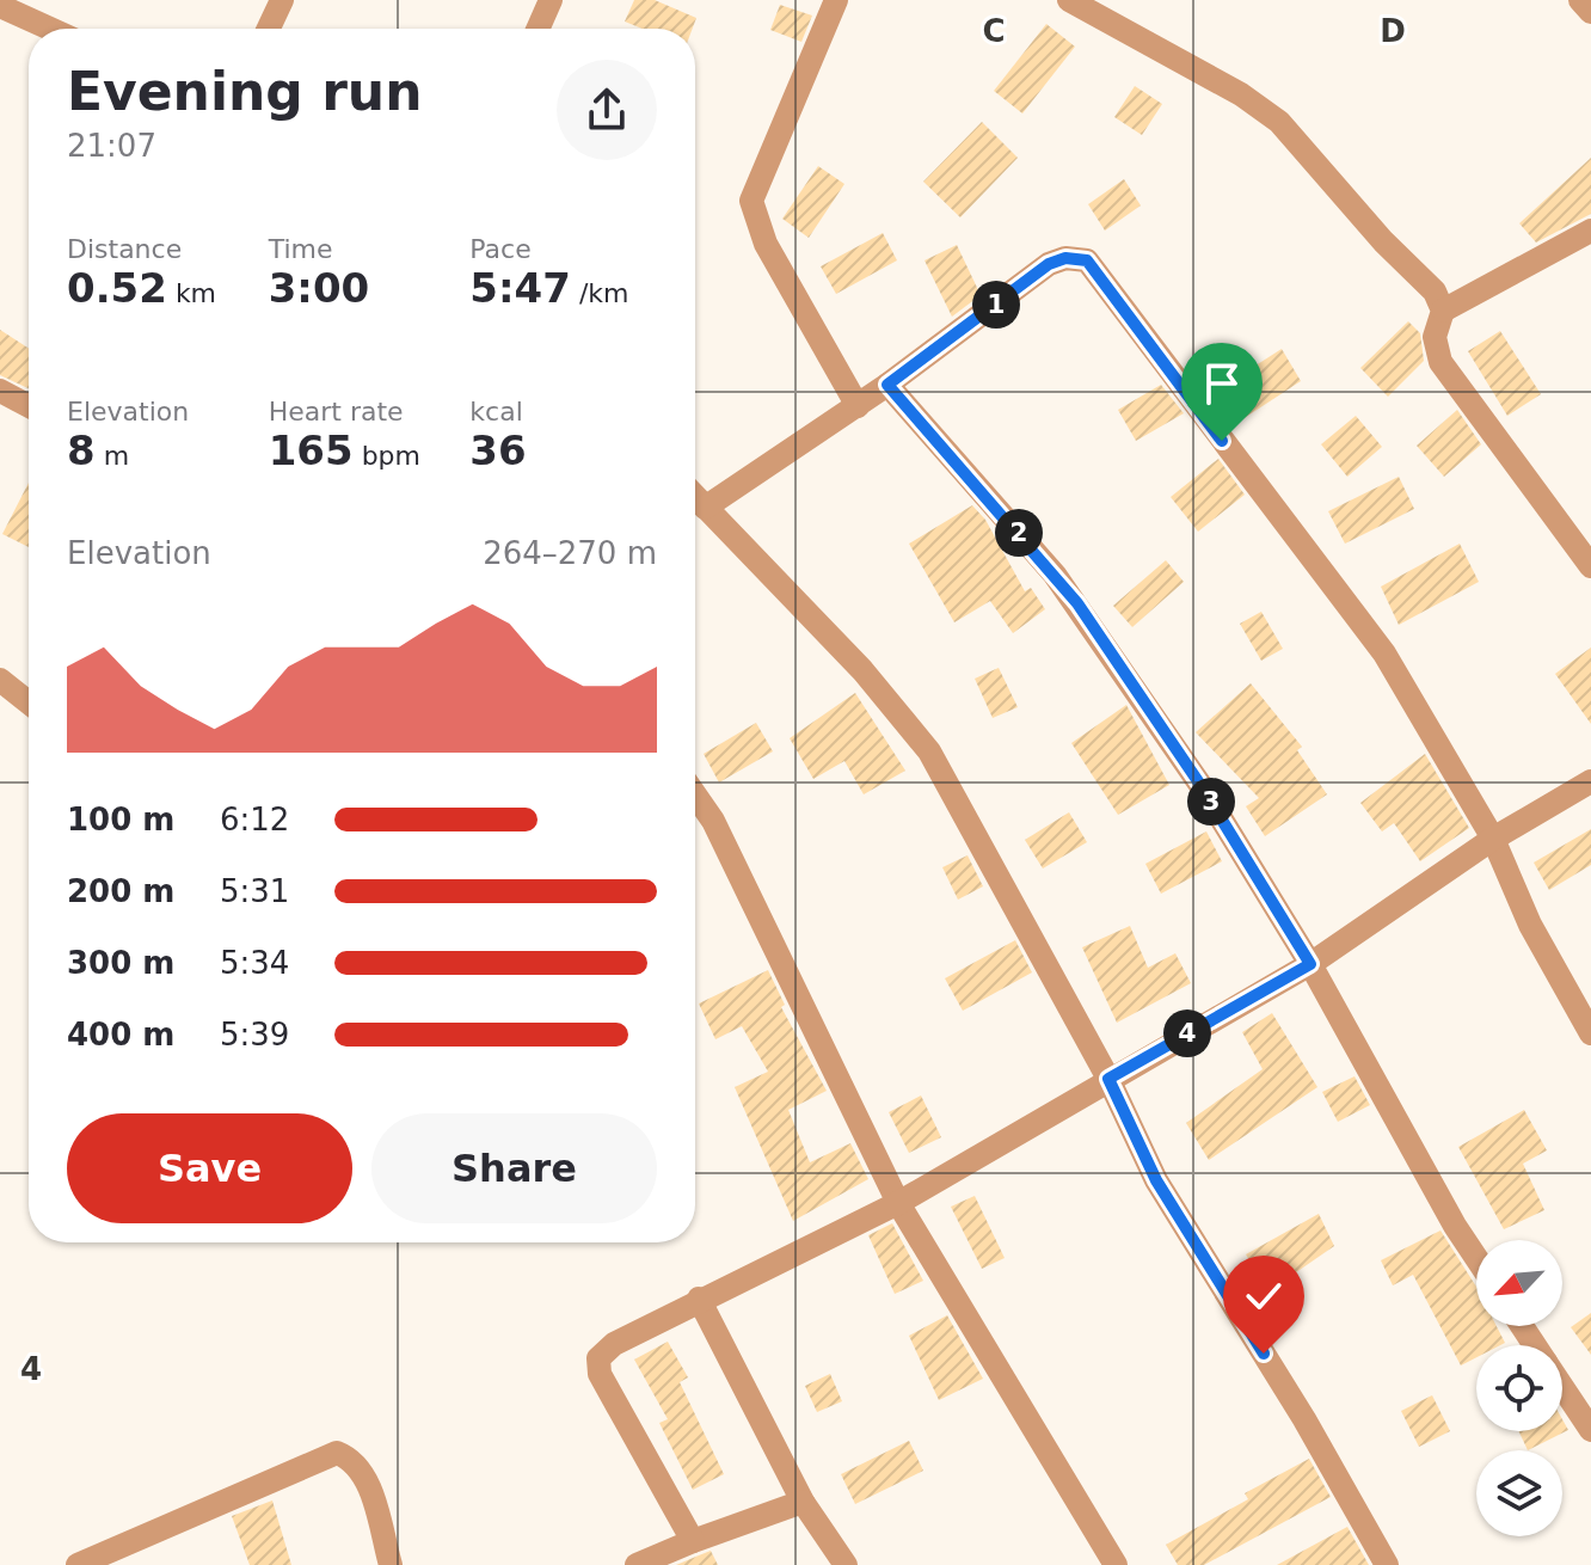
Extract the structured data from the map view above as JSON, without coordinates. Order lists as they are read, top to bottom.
{
  "north": "bottom left",
  "page": {
    "heading": ["Evening run", "21:07"],
    "stats": [
      ["Distance", "0.52 km"],
      ["Time", "3:00"],
      ["Pace", "5:47 /km"],
      ["Elevation", "8 m"],
      ["Heart rate", "165 bpm"],
      ["kcal", "36"]
    ],
    "pins": [
      "1",
      "2",
      "3",
      "4"
    ],
    "chart": ["Elevation", "264–270 m"],
    "list": [
      {
        "name": "100 m",
        "note": "6:12"
      },
      {
        "name": "200 m",
        "note": "5:31"
      },
      {
        "name": "300 m",
        "note": "5:34"
      },
      {
        "name": "400 m",
        "note": "5:39"
      }
    ],
    "buttons": ["Save", "Share"]
  },
  "grid": {
    "columns": ["C", "D"],
    "rows": ["4"]
  }
}
